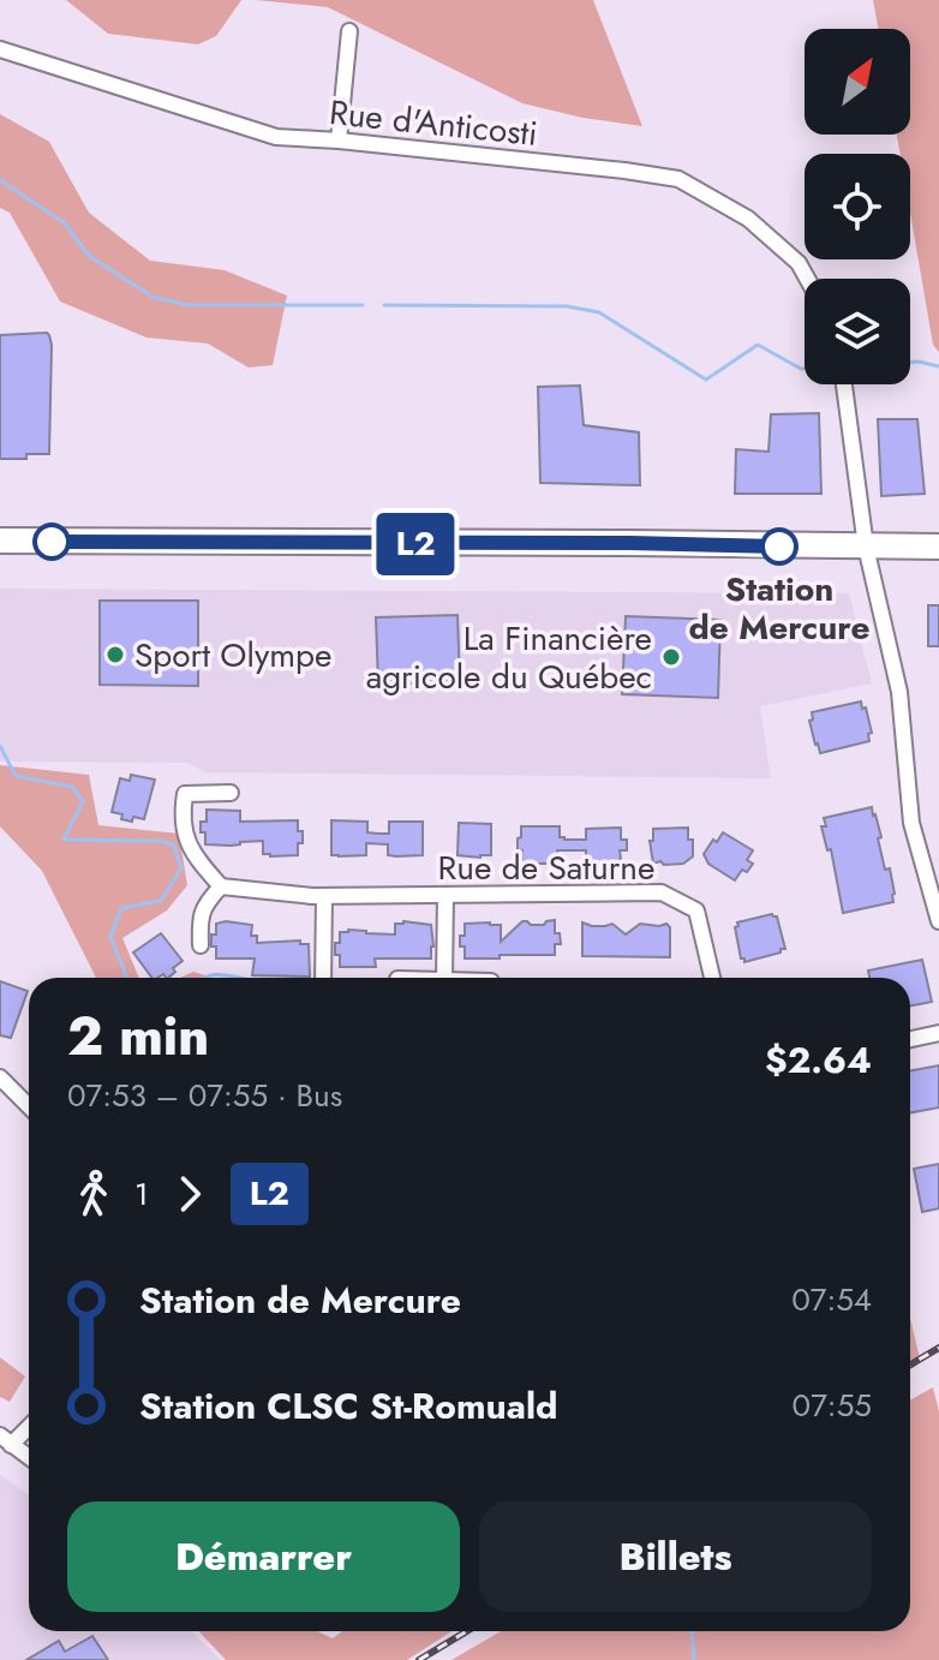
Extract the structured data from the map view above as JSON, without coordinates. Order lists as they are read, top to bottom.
{
  "streets": {
    "street": ["Rue d'Anticosti", "Rue de Saturne"]
  },
  "places": ["Station de Mercure", "Sport Olympe", "La Financière agricole du Québec"],
  "lines": ["bus line L2"],
  "north": "top right",
  "page": {
    "on_map": "L2",
    "heading": ["2 min", "07:53 – 07:55 · Bus", "$2.64"],
    "legs": ["1", "L2"],
    "list": [
      {
        "name": "Station de Mercure",
        "value": "07:54"
      },
      {
        "name": "Station CLSC St-Romuald",
        "value": "07:55"
      }
    ],
    "buttons": ["Démarrer", "Billets"]
  }
}
